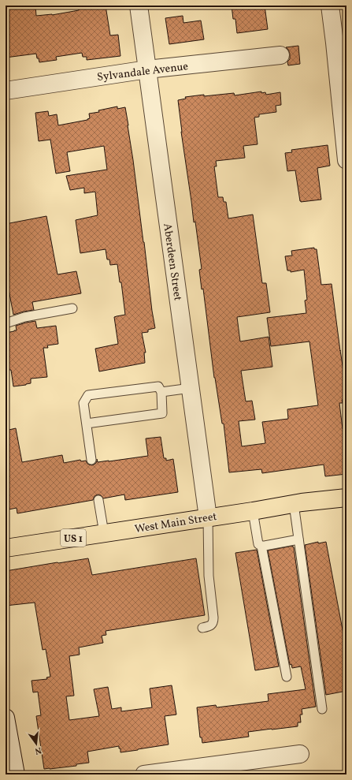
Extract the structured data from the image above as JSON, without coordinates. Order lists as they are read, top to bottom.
{
  "streets": {
    "main road": ["West Main Street", "US 1"],
    "street": ["Sylvandale Avenue", "Aberdeen Street"]
  },
  "crossings": [
    ["Sylvandale Avenue", "Aberdeen Street"],
    ["Aberdeen Street", "West Main Street"]
  ],
  "north": "bottom"
}
